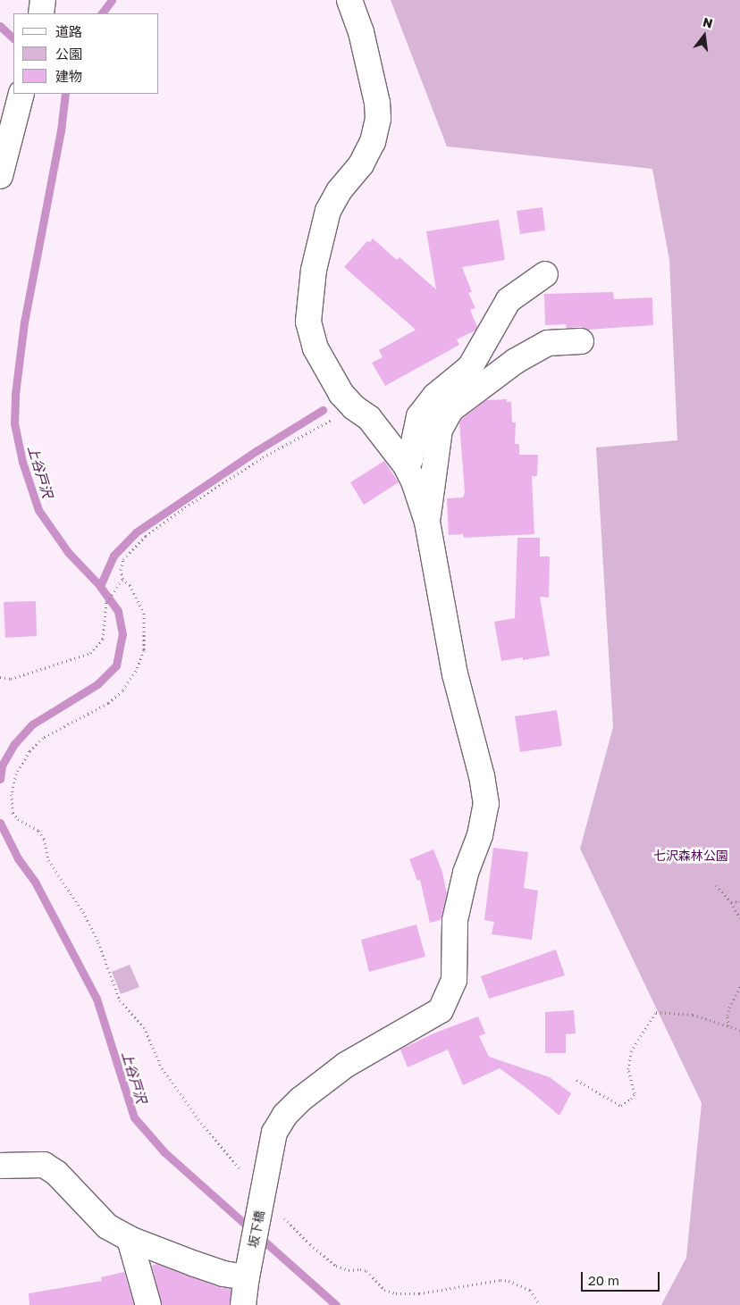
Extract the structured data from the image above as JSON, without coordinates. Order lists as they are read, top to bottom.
{
  "streets": {
    "street": ["坂下橋"]
  },
  "water": ["上谷戸沢"],
  "parks": ["七沢森林公園"],
  "legend": ["道路", "公園", "建物"],
  "scale_bar": "20 m",
  "north": "top"
}
